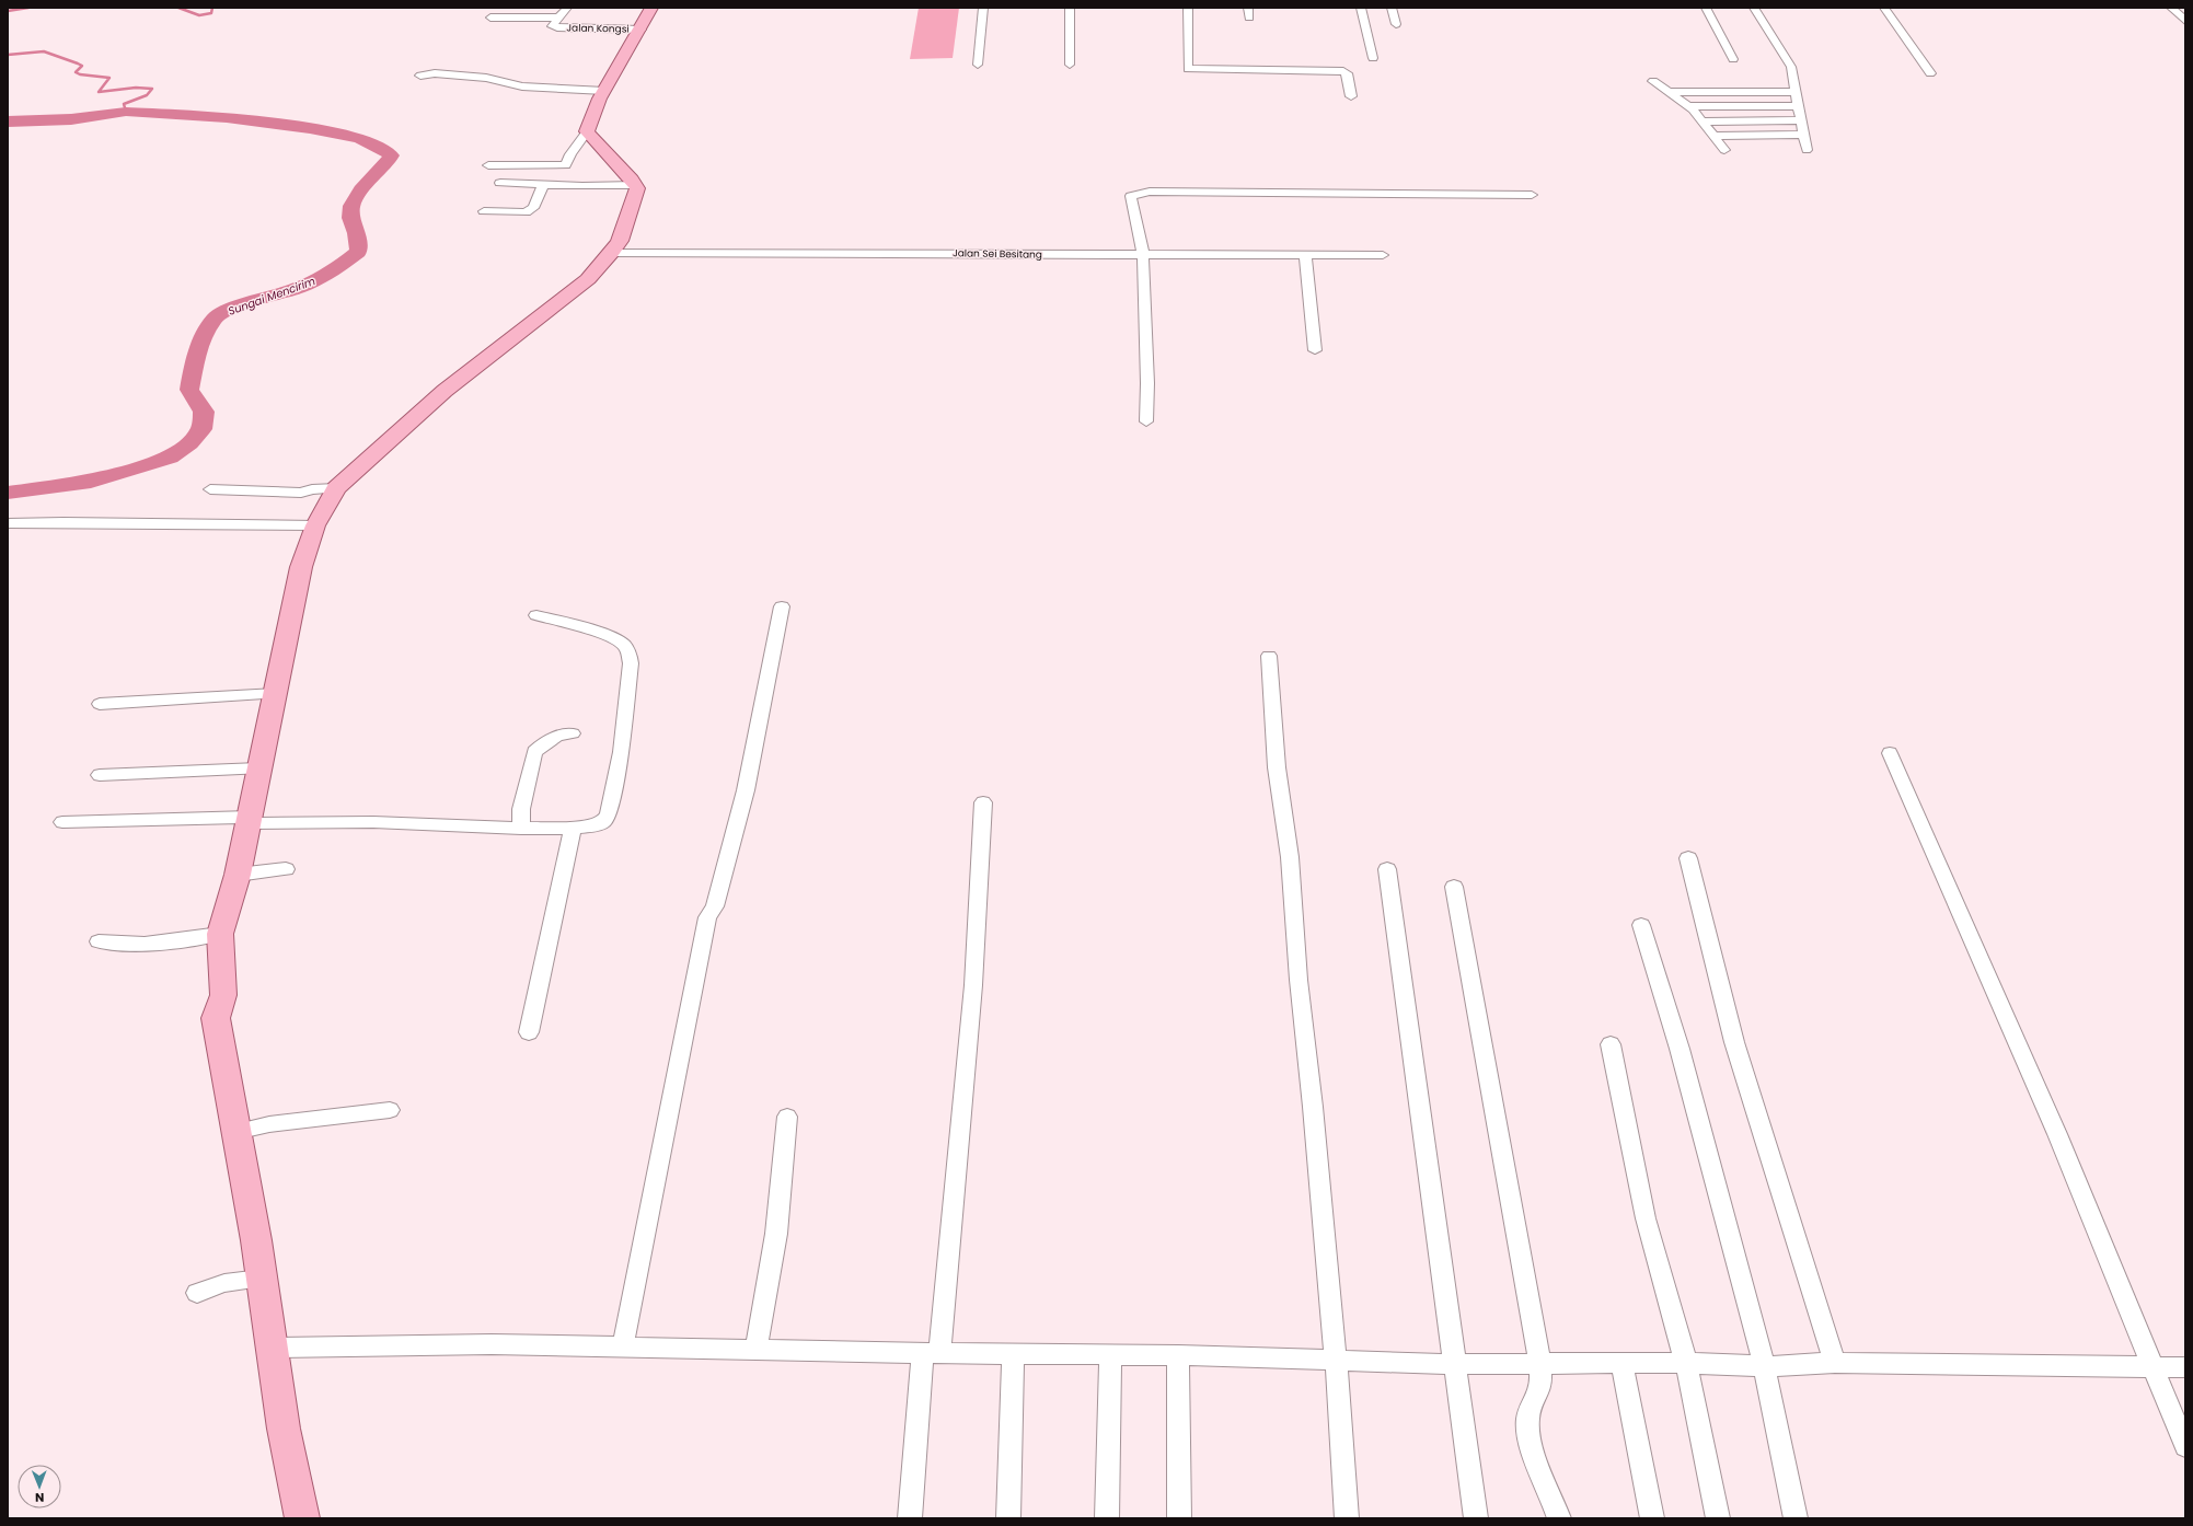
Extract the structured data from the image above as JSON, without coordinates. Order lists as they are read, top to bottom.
{
  "streets": {
    "street": ["Jalan Kongsi", "Jalan Sei Besitang"]
  },
  "water": ["Sungai Mencirim"],
  "north": "bottom"
}
